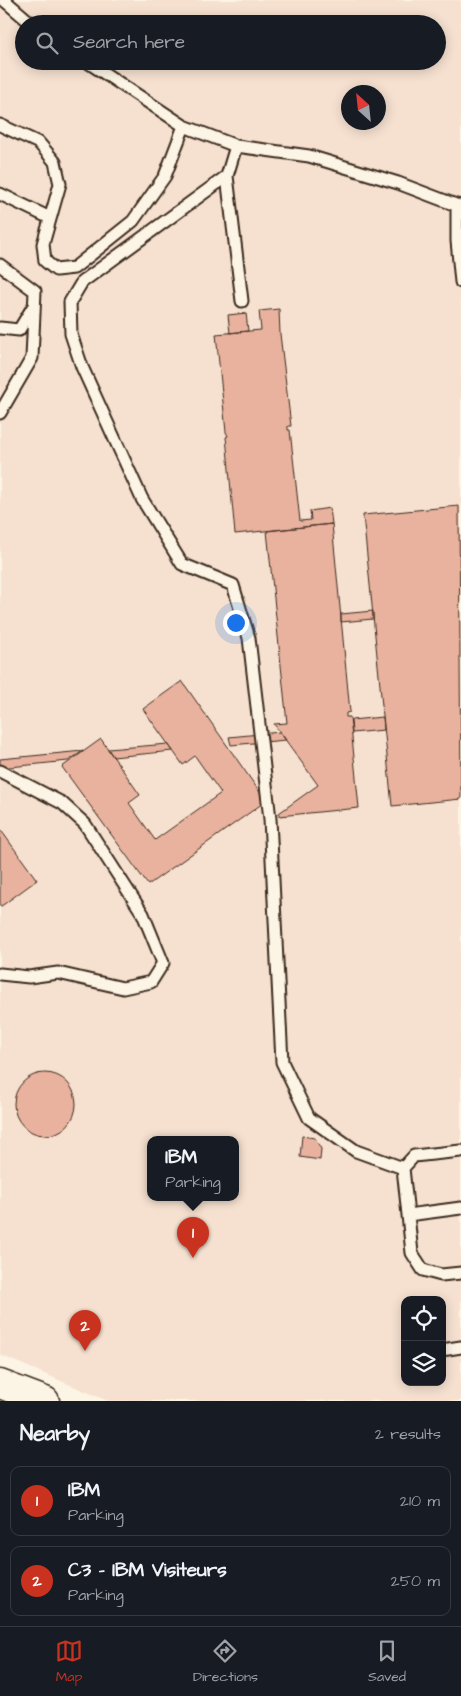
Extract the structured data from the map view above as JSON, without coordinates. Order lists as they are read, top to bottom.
{
  "north": "top left",
  "page": {
    "search": "Search here",
    "popup": ["IBM", "Parking"],
    "pins": ["1", "2"],
    "heading": ["Nearby", "2 results"],
    "list": [
      {
        "mark": "1",
        "name": "IBM",
        "note": "Parking",
        "value": "210 m"
      },
      {
        "mark": "2",
        "name": "C3 - IBM Visiteurs",
        "note": "Parking",
        "value": "250 m"
      }
    ],
    "nav": ["Map", "Directions", "Saved"]
  }
}
